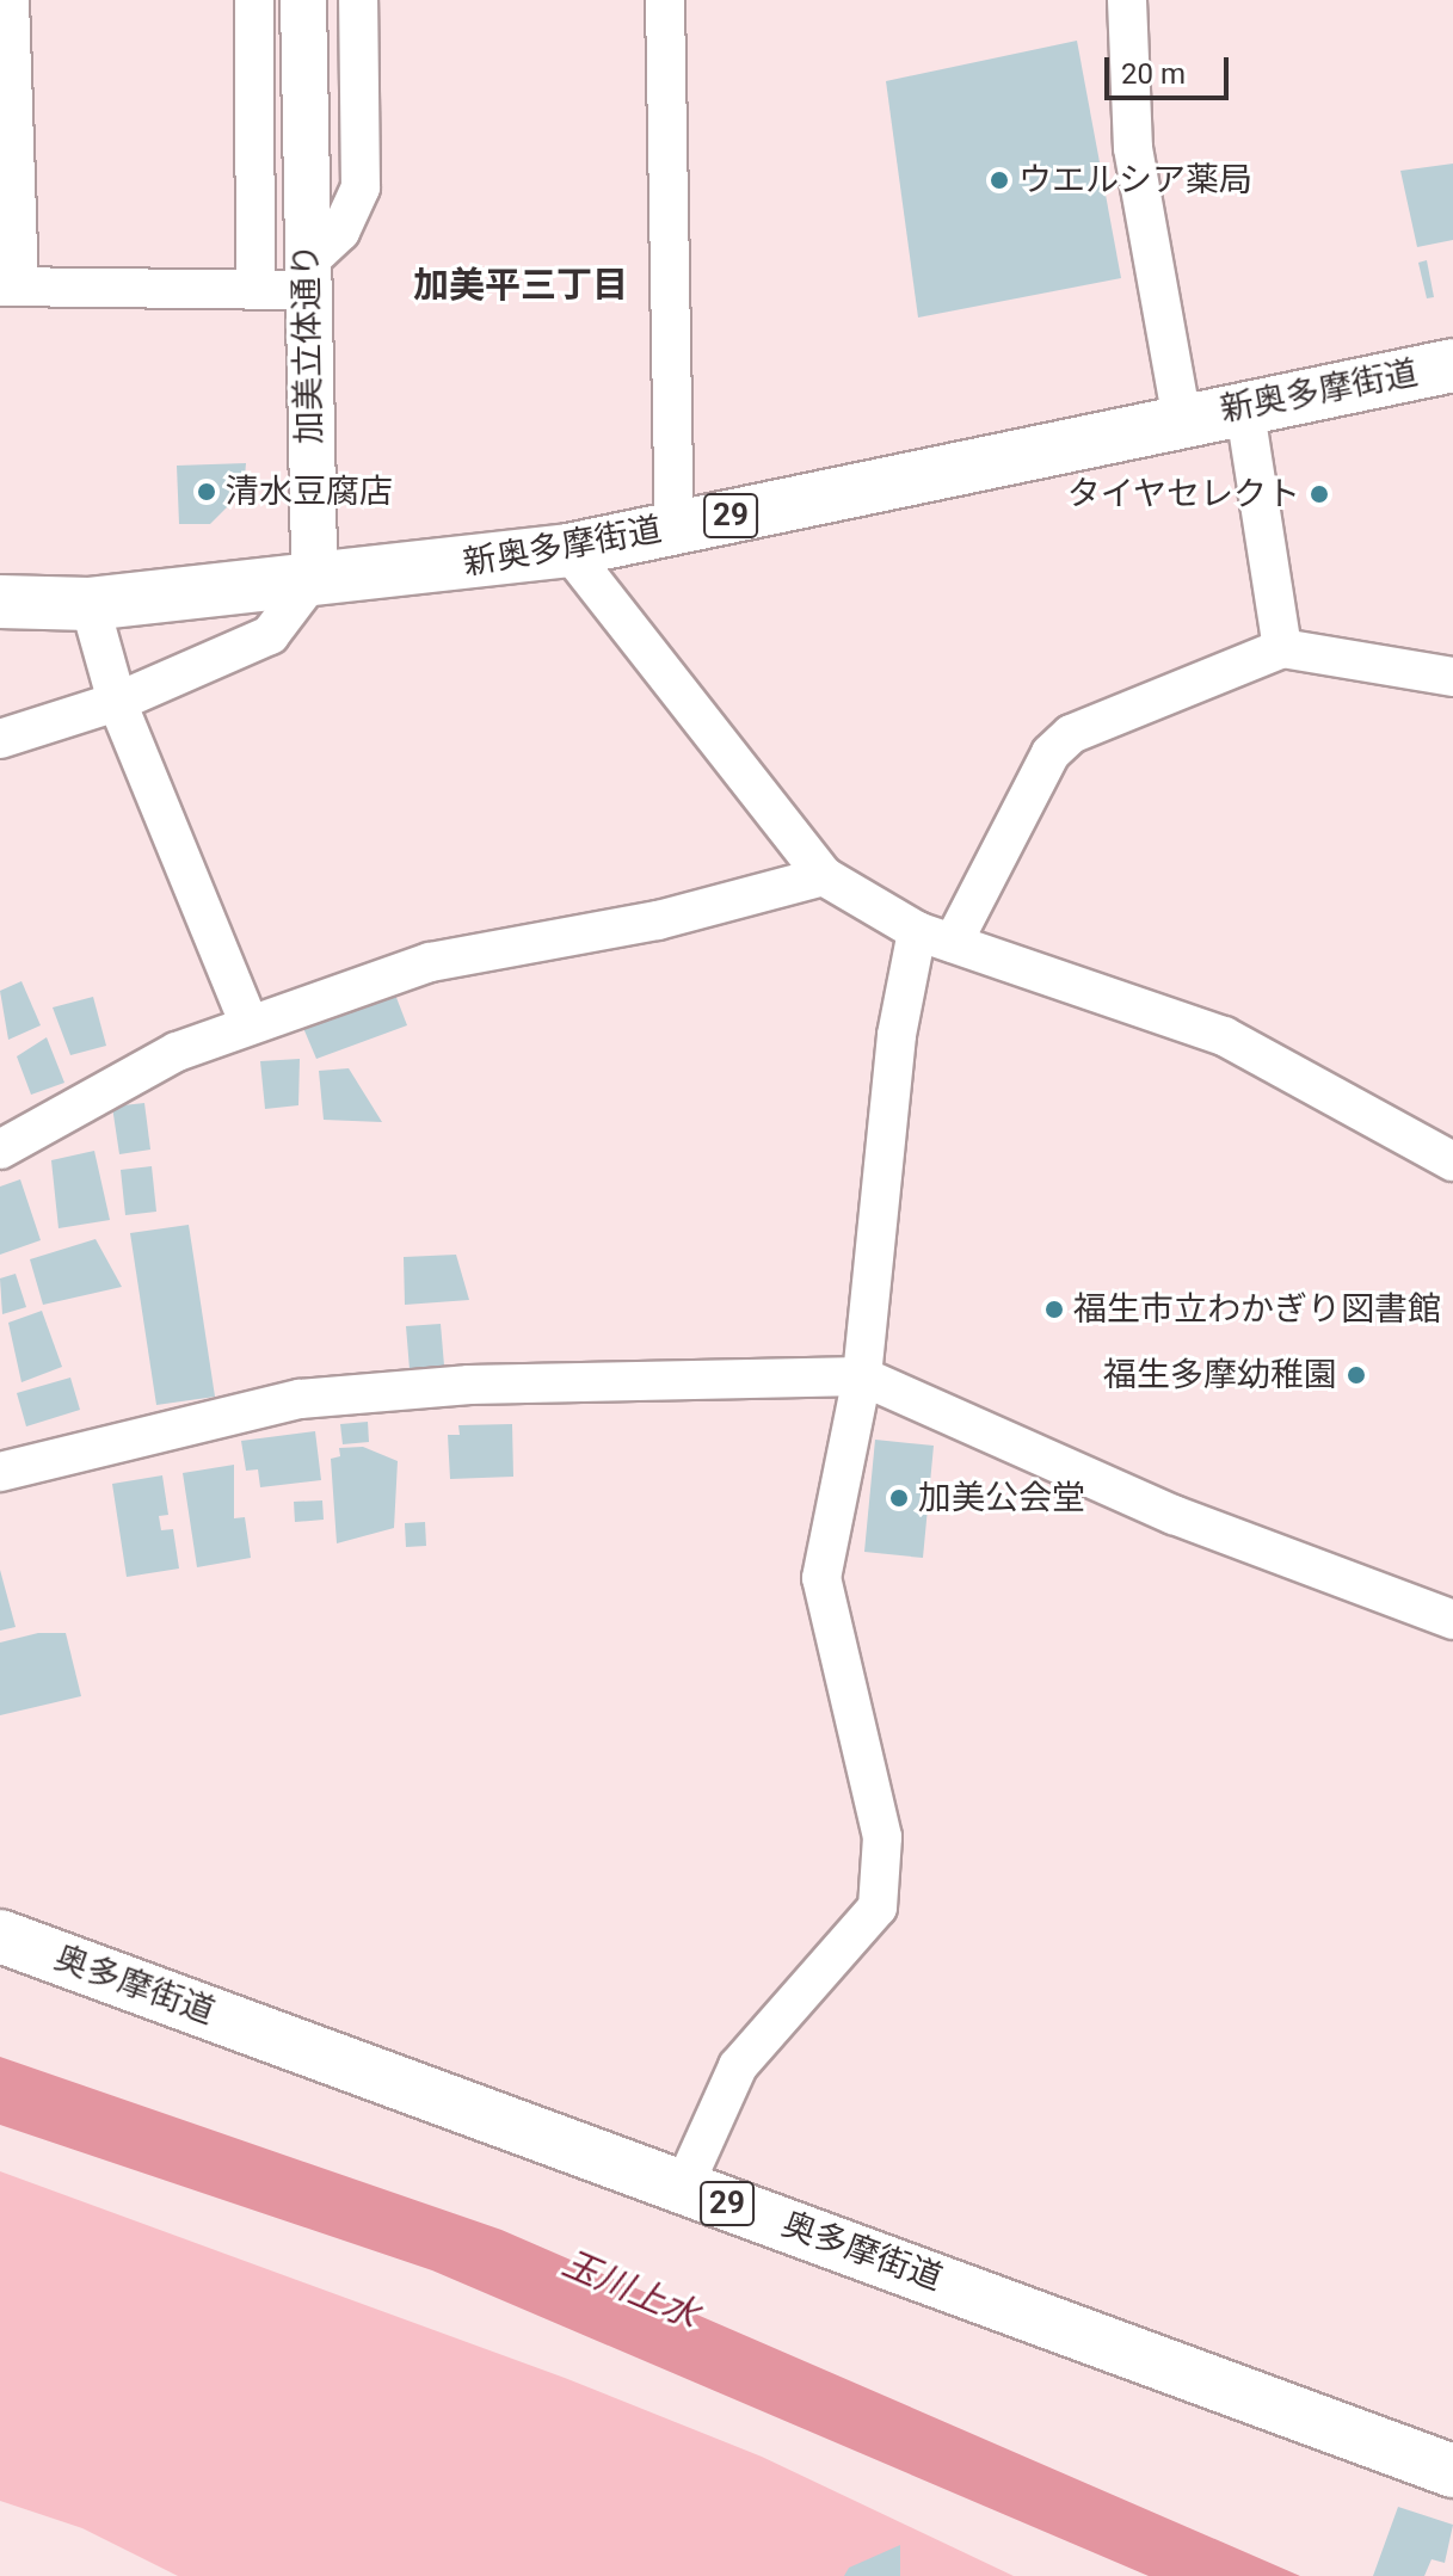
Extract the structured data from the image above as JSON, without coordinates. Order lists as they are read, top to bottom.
{
  "streets": {
    "main road": ["新奥多摩街道", "29", "奥多摩街道"],
    "street": ["加美立体通り"]
  },
  "crossings": [
    ["加美立体通り", "新奥多摩街道"]
  ],
  "districts": ["加美平三丁目"],
  "water": ["玉川上水"],
  "places": [
    "ウエルシア薬局",
    "清水豆腐店",
    "タイヤセレクト",
    "福生市立わかぎり図書館",
    "福生多摩幼稚園",
    "加美公会堂"
  ],
  "scale_bar": "20 m"
}
